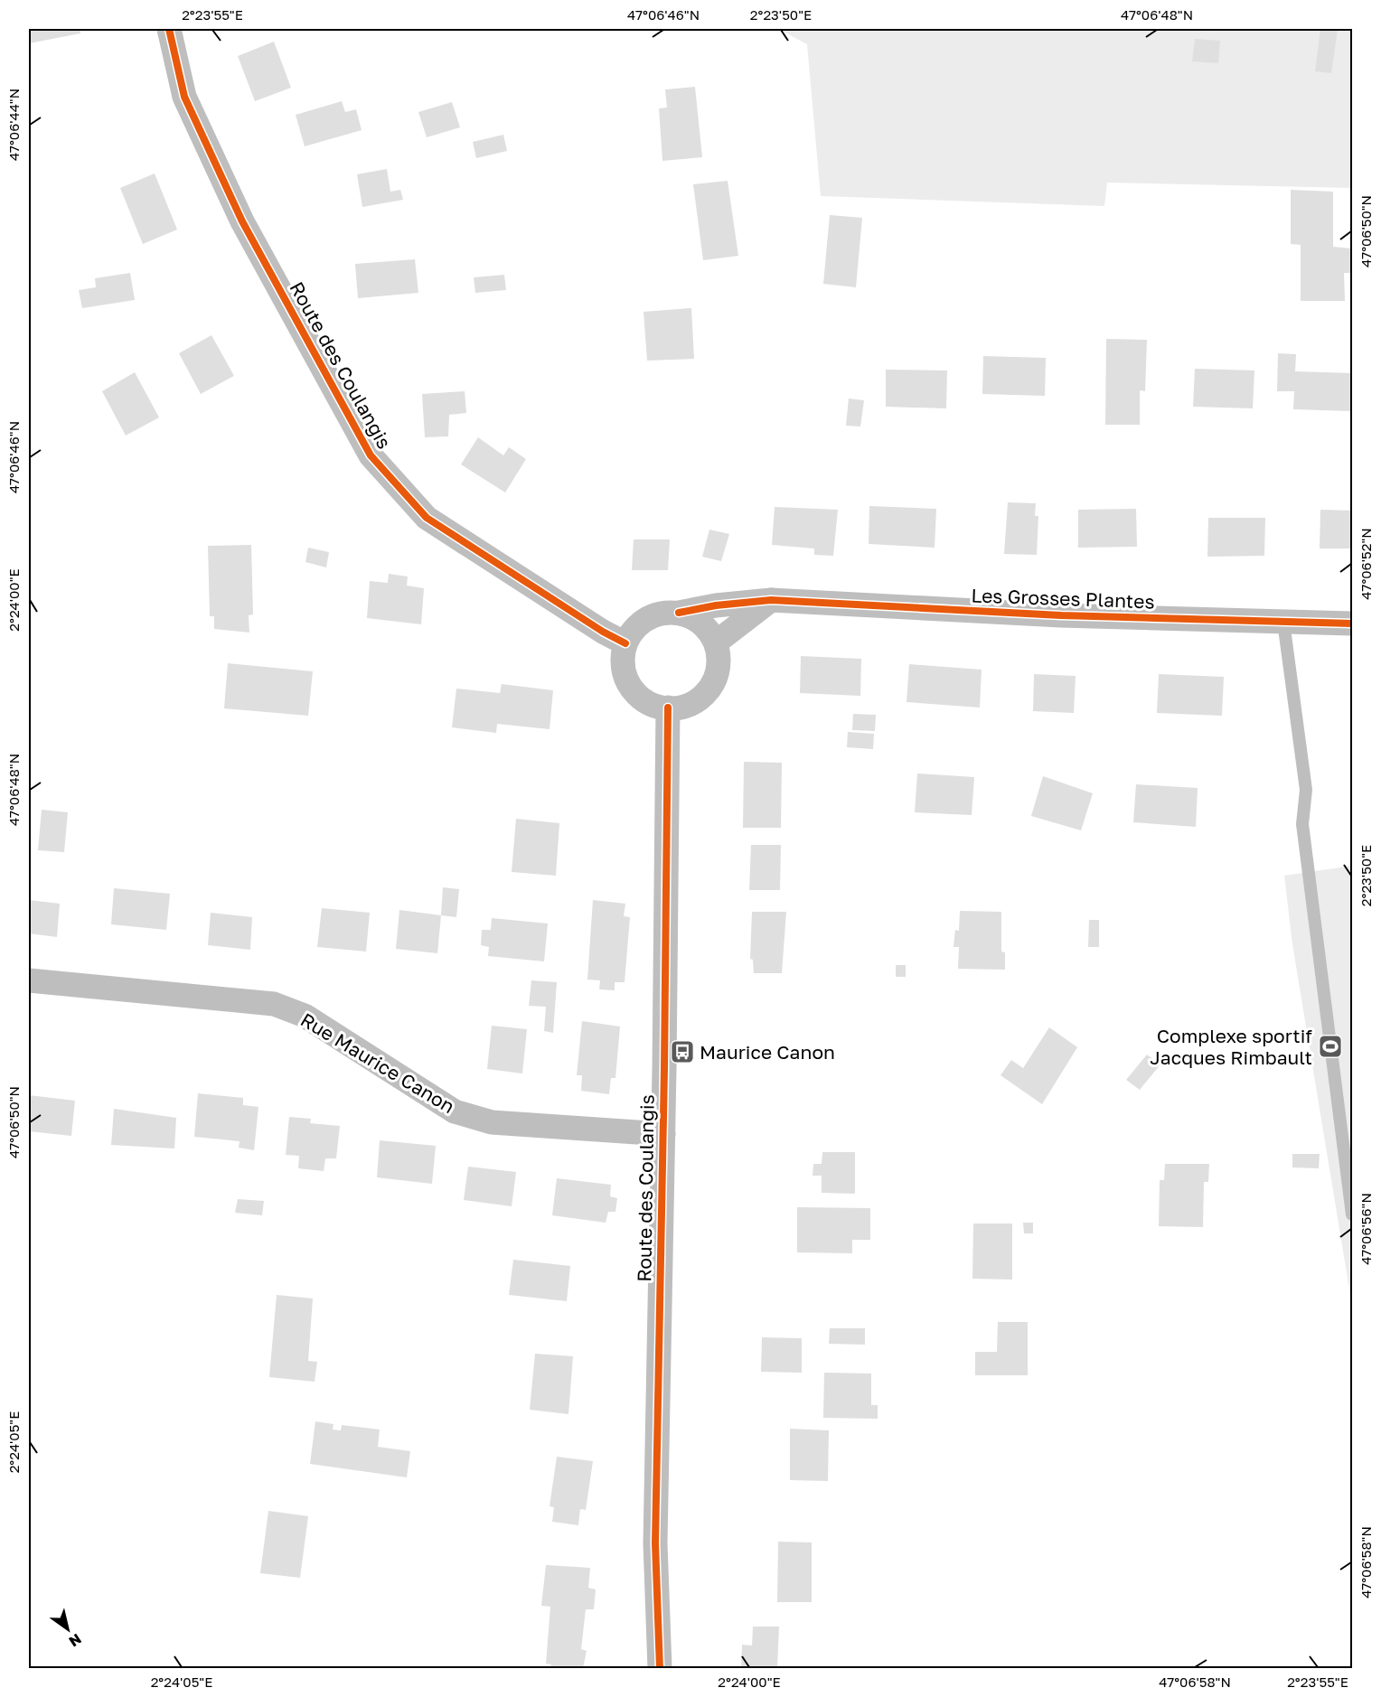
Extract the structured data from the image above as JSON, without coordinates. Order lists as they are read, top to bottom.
{
  "streets": {
    "street": ["Route des Coulangis", "Les Grosses Plantes", "Rue Maurice Canon"]
  },
  "crossings": [
    ["Route des Coulangis", "Les Grosses Plantes"],
    ["Route des Coulangis", "Rue Maurice Canon"]
  ],
  "places": {
    "sports": ["Complexe sportif Jacques Rimbault"],
    "bus stop": ["Maurice Canon"]
  },
  "north": "bottom right",
  "coordinates": [
    "2°23'55\"E",
    "47°06'46\"N",
    "2°23'50\"E",
    "47°06'48\"N",
    "47°06'44\"N",
    "47°06'50\"N",
    "47°06'52\"N",
    "2°24'00\"E",
    "47°06'56\"N",
    "2°24'05\"E",
    "47°06'58\"N"
  ]
}
